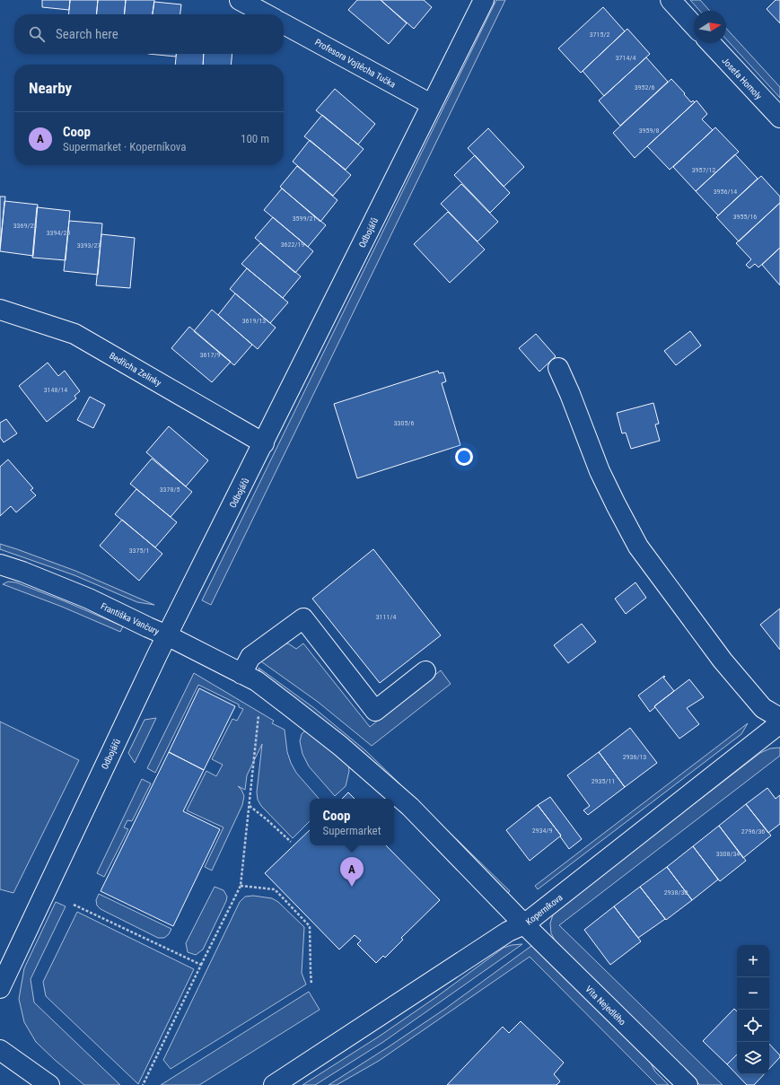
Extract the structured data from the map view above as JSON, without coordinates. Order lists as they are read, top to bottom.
{
  "streets": {
    "street": [
      "Profesora Vojtěcha Tučka",
      "Josefa Homoly",
      "Odbojářů",
      "Bedřicha Zelinky",
      "Františka Vančury",
      "Koperníkova",
      "Víta Nejedlého"
    ]
  },
  "crossings": [
    ["Profesora Vojtěcha Tučka", "Odbojářů"],
    ["Odbojářů", "Bedřicha Zelinky"],
    ["Odbojářů", "Františka Vančury"],
    ["Františka Vančury", "Koperníkova"],
    ["Františka Vančury", "Víta Nejedlého"],
    ["Koperníkova", "Víta Nejedlého"]
  ],
  "house_numbers": [
    "3715/2",
    "3714/4",
    "3952/6",
    "3959/8",
    "3957/12",
    "3956/14",
    "3955/16",
    "3599/21",
    "3369/23",
    "3394/25",
    "3622/19",
    "3393/27",
    "3619/13",
    "3617/9",
    "3148/14",
    "3305/6",
    "3378/5",
    "3375/1",
    "3111/4",
    "2936/13",
    "2935/11",
    "2934/9",
    "2796/36",
    "3308/34",
    "2938/30"
  ],
  "north": "right",
  "page": {
    "search": "Search here",
    "heading": "Nearby",
    "list": [
      {
        "mark": "A",
        "name": "Coop",
        "note": "Supermarket · Koperníkova",
        "value": "100 m"
      }
    ],
    "popup": ["Coop", "Supermarket"],
    "pins": "A",
    "map_buttons": ["+", "−"]
  }
}
